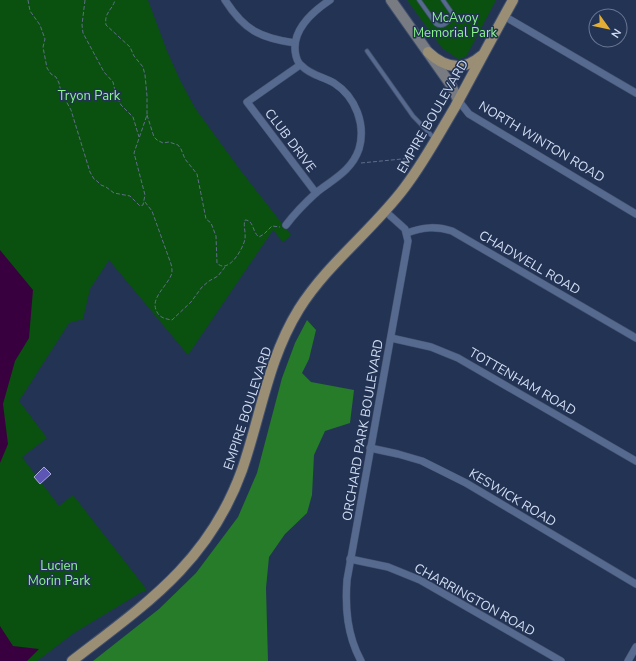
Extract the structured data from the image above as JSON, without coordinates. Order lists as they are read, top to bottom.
{
  "streets": {
    "main road": ["EMPIRE BOULEVARD", "NORTH WINTON ROAD"],
    "street": [
      "CLUB DRIVE",
      "CHADWELL ROAD",
      "TOTTENHAM ROAD",
      "ORCHARD PARK BOULEVARD",
      "KESWICK ROAD",
      "CHARRINGTON ROAD"
    ]
  },
  "crossings": [
    ["EMPIRE BOULEVARD", "NORTH WINTON ROAD"],
    ["CHADWELL ROAD", "ORCHARD PARK BOULEVARD"],
    ["TOTTENHAM ROAD", "ORCHARD PARK BOULEVARD"],
    ["ORCHARD PARK BOULEVARD", "KESWICK ROAD"],
    ["ORCHARD PARK BOULEVARD", "CHARRINGTON ROAD"]
  ],
  "parks": ["McAvoy Memorial Park", "Tryon Park", "Lucien Morin Park"],
  "north": "bottom right"
}
